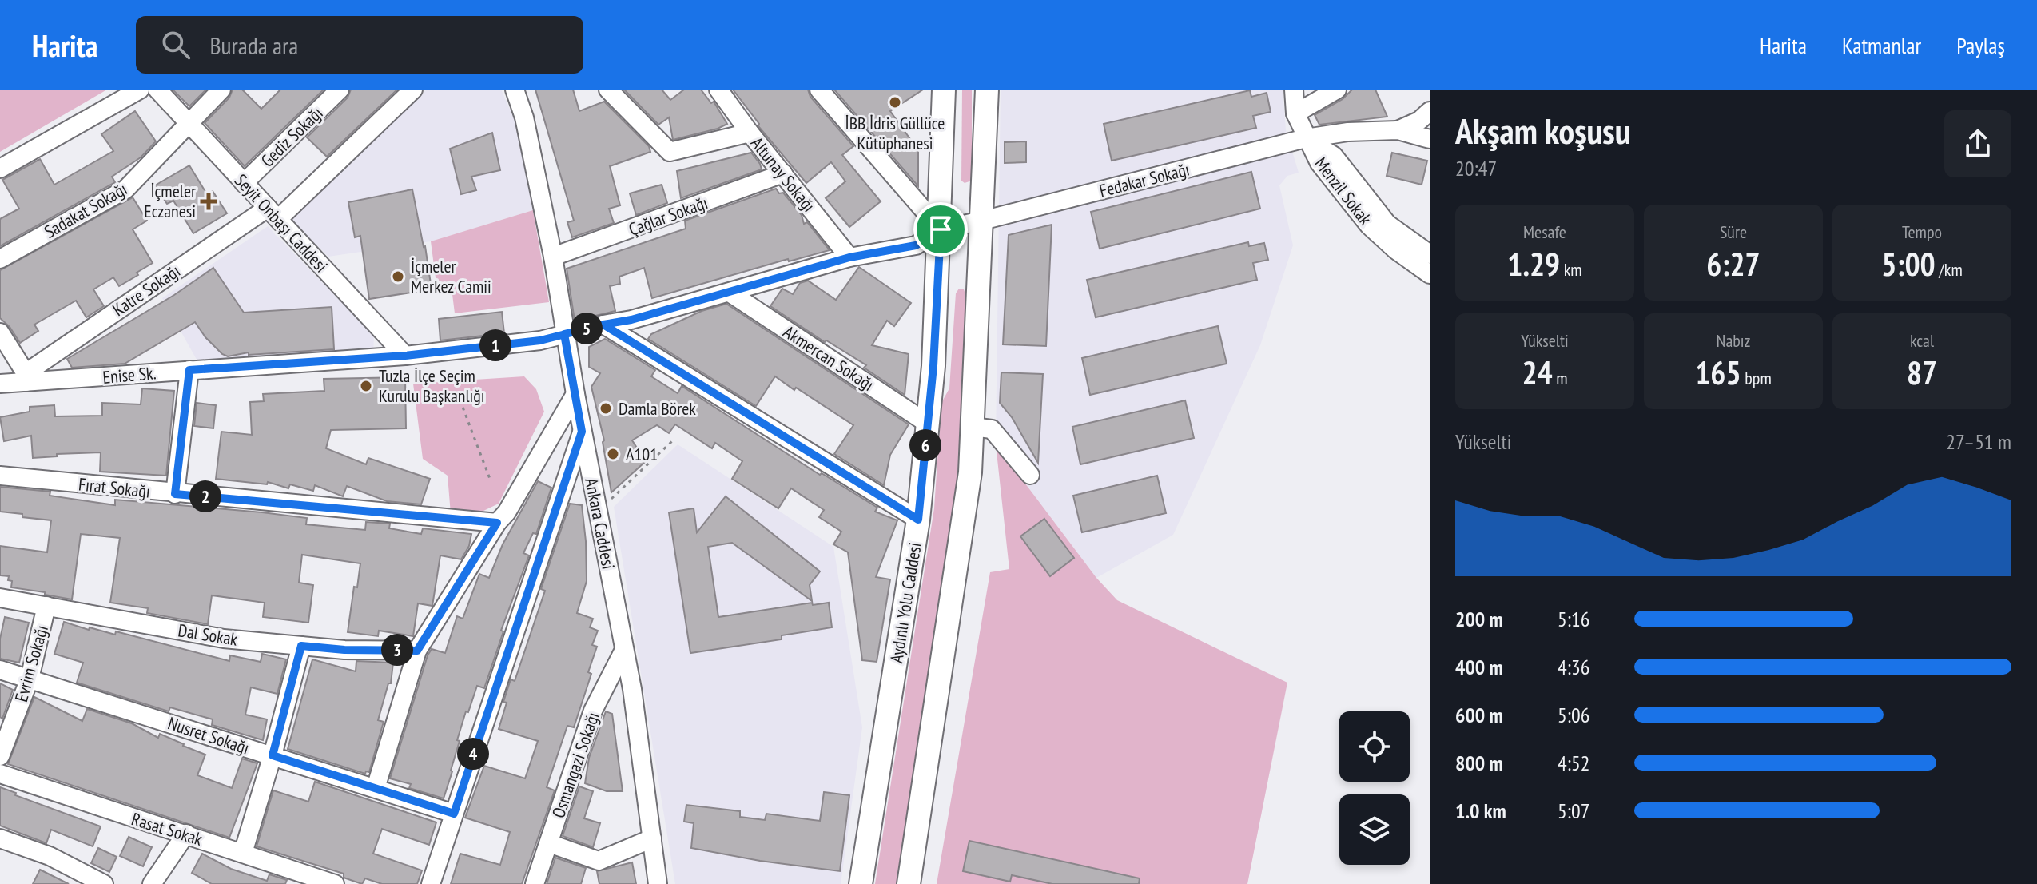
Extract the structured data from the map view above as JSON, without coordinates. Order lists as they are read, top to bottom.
{
  "streets": {
    "main road": ["Aydınlı Yolu Caddesi"],
    "street": [
      "Gediz Sokağı",
      "Altunay Sokağı",
      "Fedakar Sokağı",
      "Menzil Sokak",
      "Sadakat Sokağı",
      "Çağlar Sokağı",
      "Seyit Onbaşı Caddesi",
      "Katre Sokağı",
      "Akmercan Sokağı",
      "Enise Sk.",
      "Fırat Sokağı",
      "Ankara Caddesi",
      "Dal Sokak",
      "Evrim Sokağı",
      "Nusret Sokağı",
      "Osmangazi Sokağı",
      "Rasat Sokak"
    ]
  },
  "crossings": [
    ["Gediz Sokağı", "Seyit Onbaşı Caddesi"],
    ["Altunay Sokağı", "Fedakar Sokağı"],
    ["Altunay Sokağı", "Çağlar Sokağı"],
    ["Fedakar Sokağı", "Menzil Sokak"],
    ["Fedakar Sokağı", "Akmercan Sokağı"],
    ["Fedakar Sokağı", "Enise Sk."],
    ["Fedakar Sokağı", "Aydınlı Yolu Caddesi"],
    ["Sadakat Sokağı", "Seyit Onbaşı Caddesi"],
    ["Çağlar Sokağı", "Ankara Caddesi"],
    ["Seyit Onbaşı Caddesi", "Katre Sokağı"],
    ["Seyit Onbaşı Caddesi", "Enise Sk."],
    ["Katre Sokağı", "Enise Sk."],
    ["Akmercan Sokağı", "Enise Sk."],
    ["Akmercan Sokağı", "Aydınlı Yolu Caddesi"],
    ["Enise Sk.", "Ankara Caddesi"],
    ["Ankara Caddesi", "Osmangazi Sokağı"],
    ["Dal Sokak", "Evrim Sokağı"],
    ["Evrim Sokağı", "Nusret Sokağı"]
  ],
  "places": {
    "other": [
      "İBB İdris Güllüce Kütüphanesi",
      "İçmeler Merkez Camii",
      "Tuzla İlçe Seçim Kurulu Başkanlığı",
      "Damla Börek",
      "A101"
    ],
    "health": ["İçmeler Eczanesi"]
  },
  "page": {
    "header": "Harita",
    "search": "Burada ara",
    "nav": ["Harita", "Katmanlar", "Paylaş"],
    "heading": ["Akşam koşusu", "20:47"],
    "stats": [
      ["Mesafe", "1.29 km"],
      ["Süre", "6:27"],
      ["Tempo", "5:00 /km"],
      ["Yükselti", "24 m"],
      ["Nabız", "165 bpm"],
      ["kcal", "87"]
    ],
    "pins": [
      "5",
      "1",
      "6",
      "2",
      "3",
      "4"
    ],
    "chart": ["Yükselti", "27–51 m"],
    "list": [
      {
        "name": "200 m",
        "note": "5:16"
      },
      {
        "name": "400 m",
        "note": "4:36"
      },
      {
        "name": "600 m",
        "note": "5:06"
      },
      {
        "name": "800 m",
        "note": "4:52"
      },
      {
        "name": "1.0 km",
        "note": "5:07"
      }
    ]
  }
}
